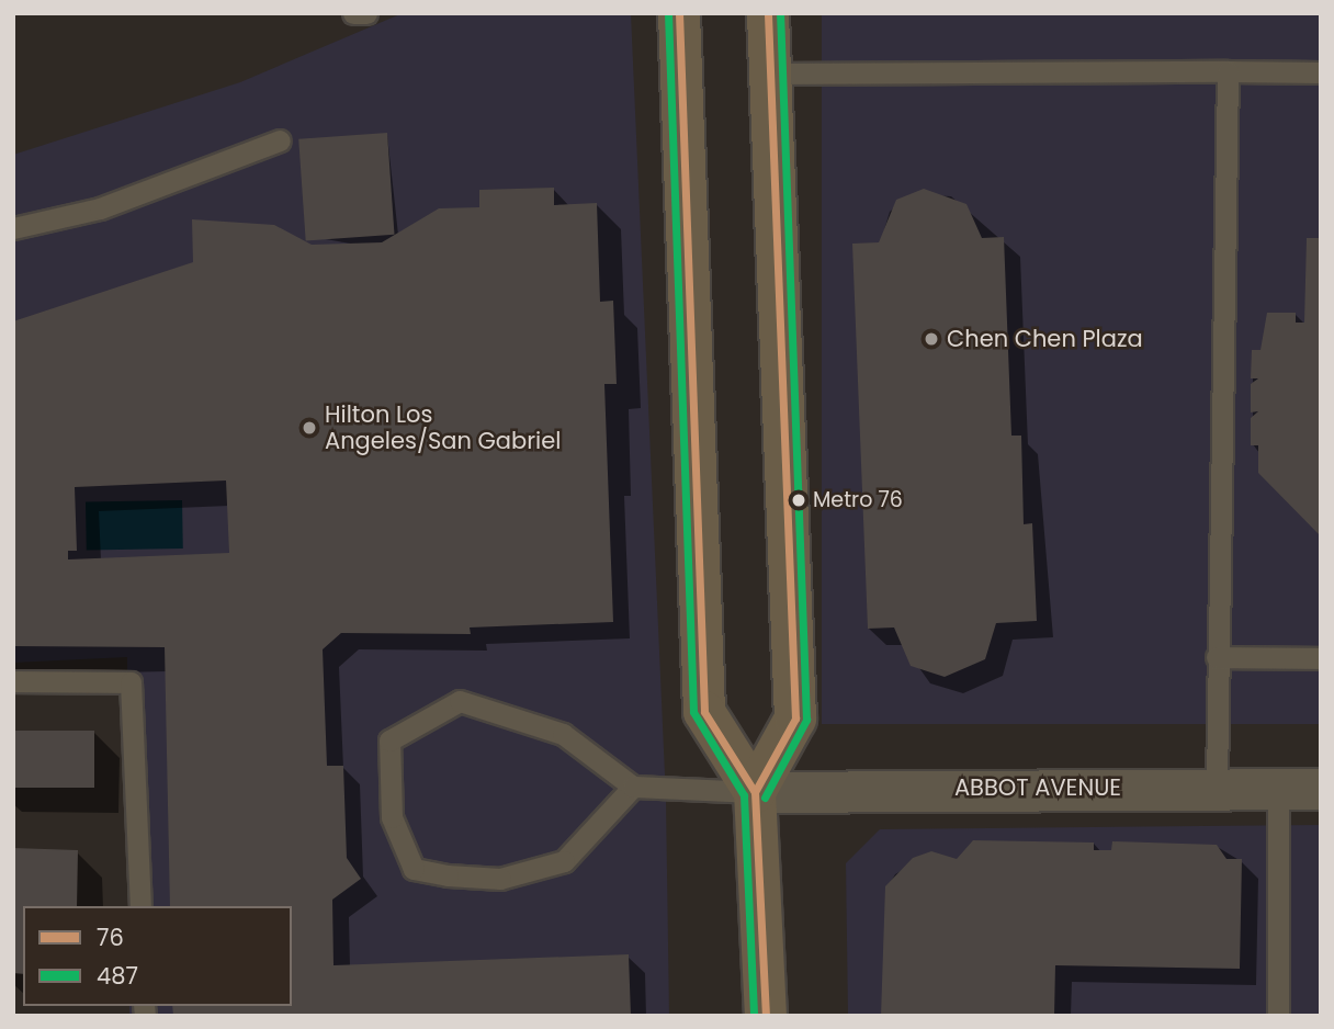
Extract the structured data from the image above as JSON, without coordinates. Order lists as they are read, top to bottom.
{
  "streets": {
    "street": ["ABBOT AVENUE"]
  },
  "places": ["Chen Chen Plaza", "Hilton Los Angeles/San Gabriel", "Metro 76"],
  "lines": ["transit line 76", "transit line 487"],
  "legend": ["76", "487"]
}
